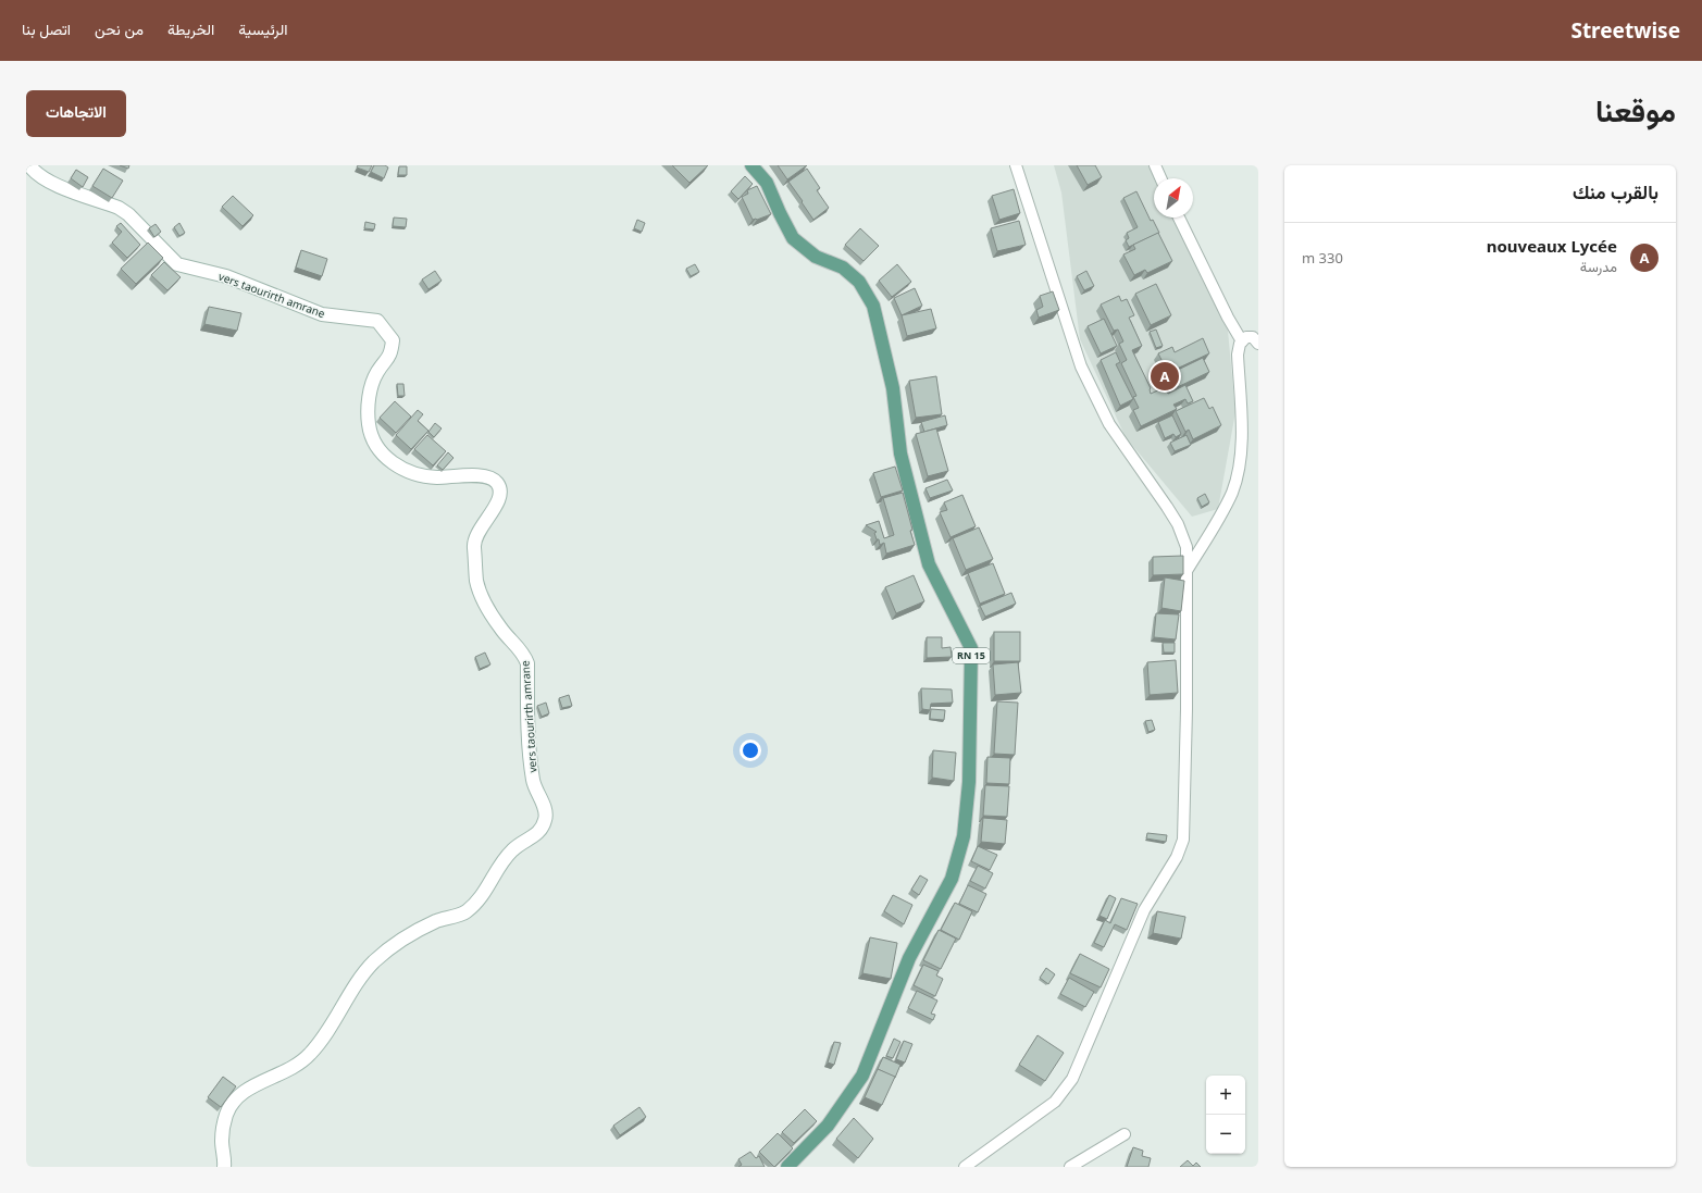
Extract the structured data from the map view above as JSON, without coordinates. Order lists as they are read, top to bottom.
{
  "streets": {
    "main road": ["RN 15"],
    "street": ["vers taourirth amrane"]
  },
  "north": "top right",
  "page": {
    "header": "Streetwise",
    "nav": [
      "الرئيسية",
      "الخريطة",
      "من نحن",
      "اتصل بنا"
    ],
    "title": "موقعنا",
    "buttons": "الاتجاهات",
    "heading": "بالقرب منك",
    "list": [
      {
        "mark": "A",
        "name": "nouveaux Lycée",
        "note": "مدرسة",
        "value": "330 m"
      }
    ],
    "pins": "A",
    "map_buttons": ["+", "−"]
  }
}
